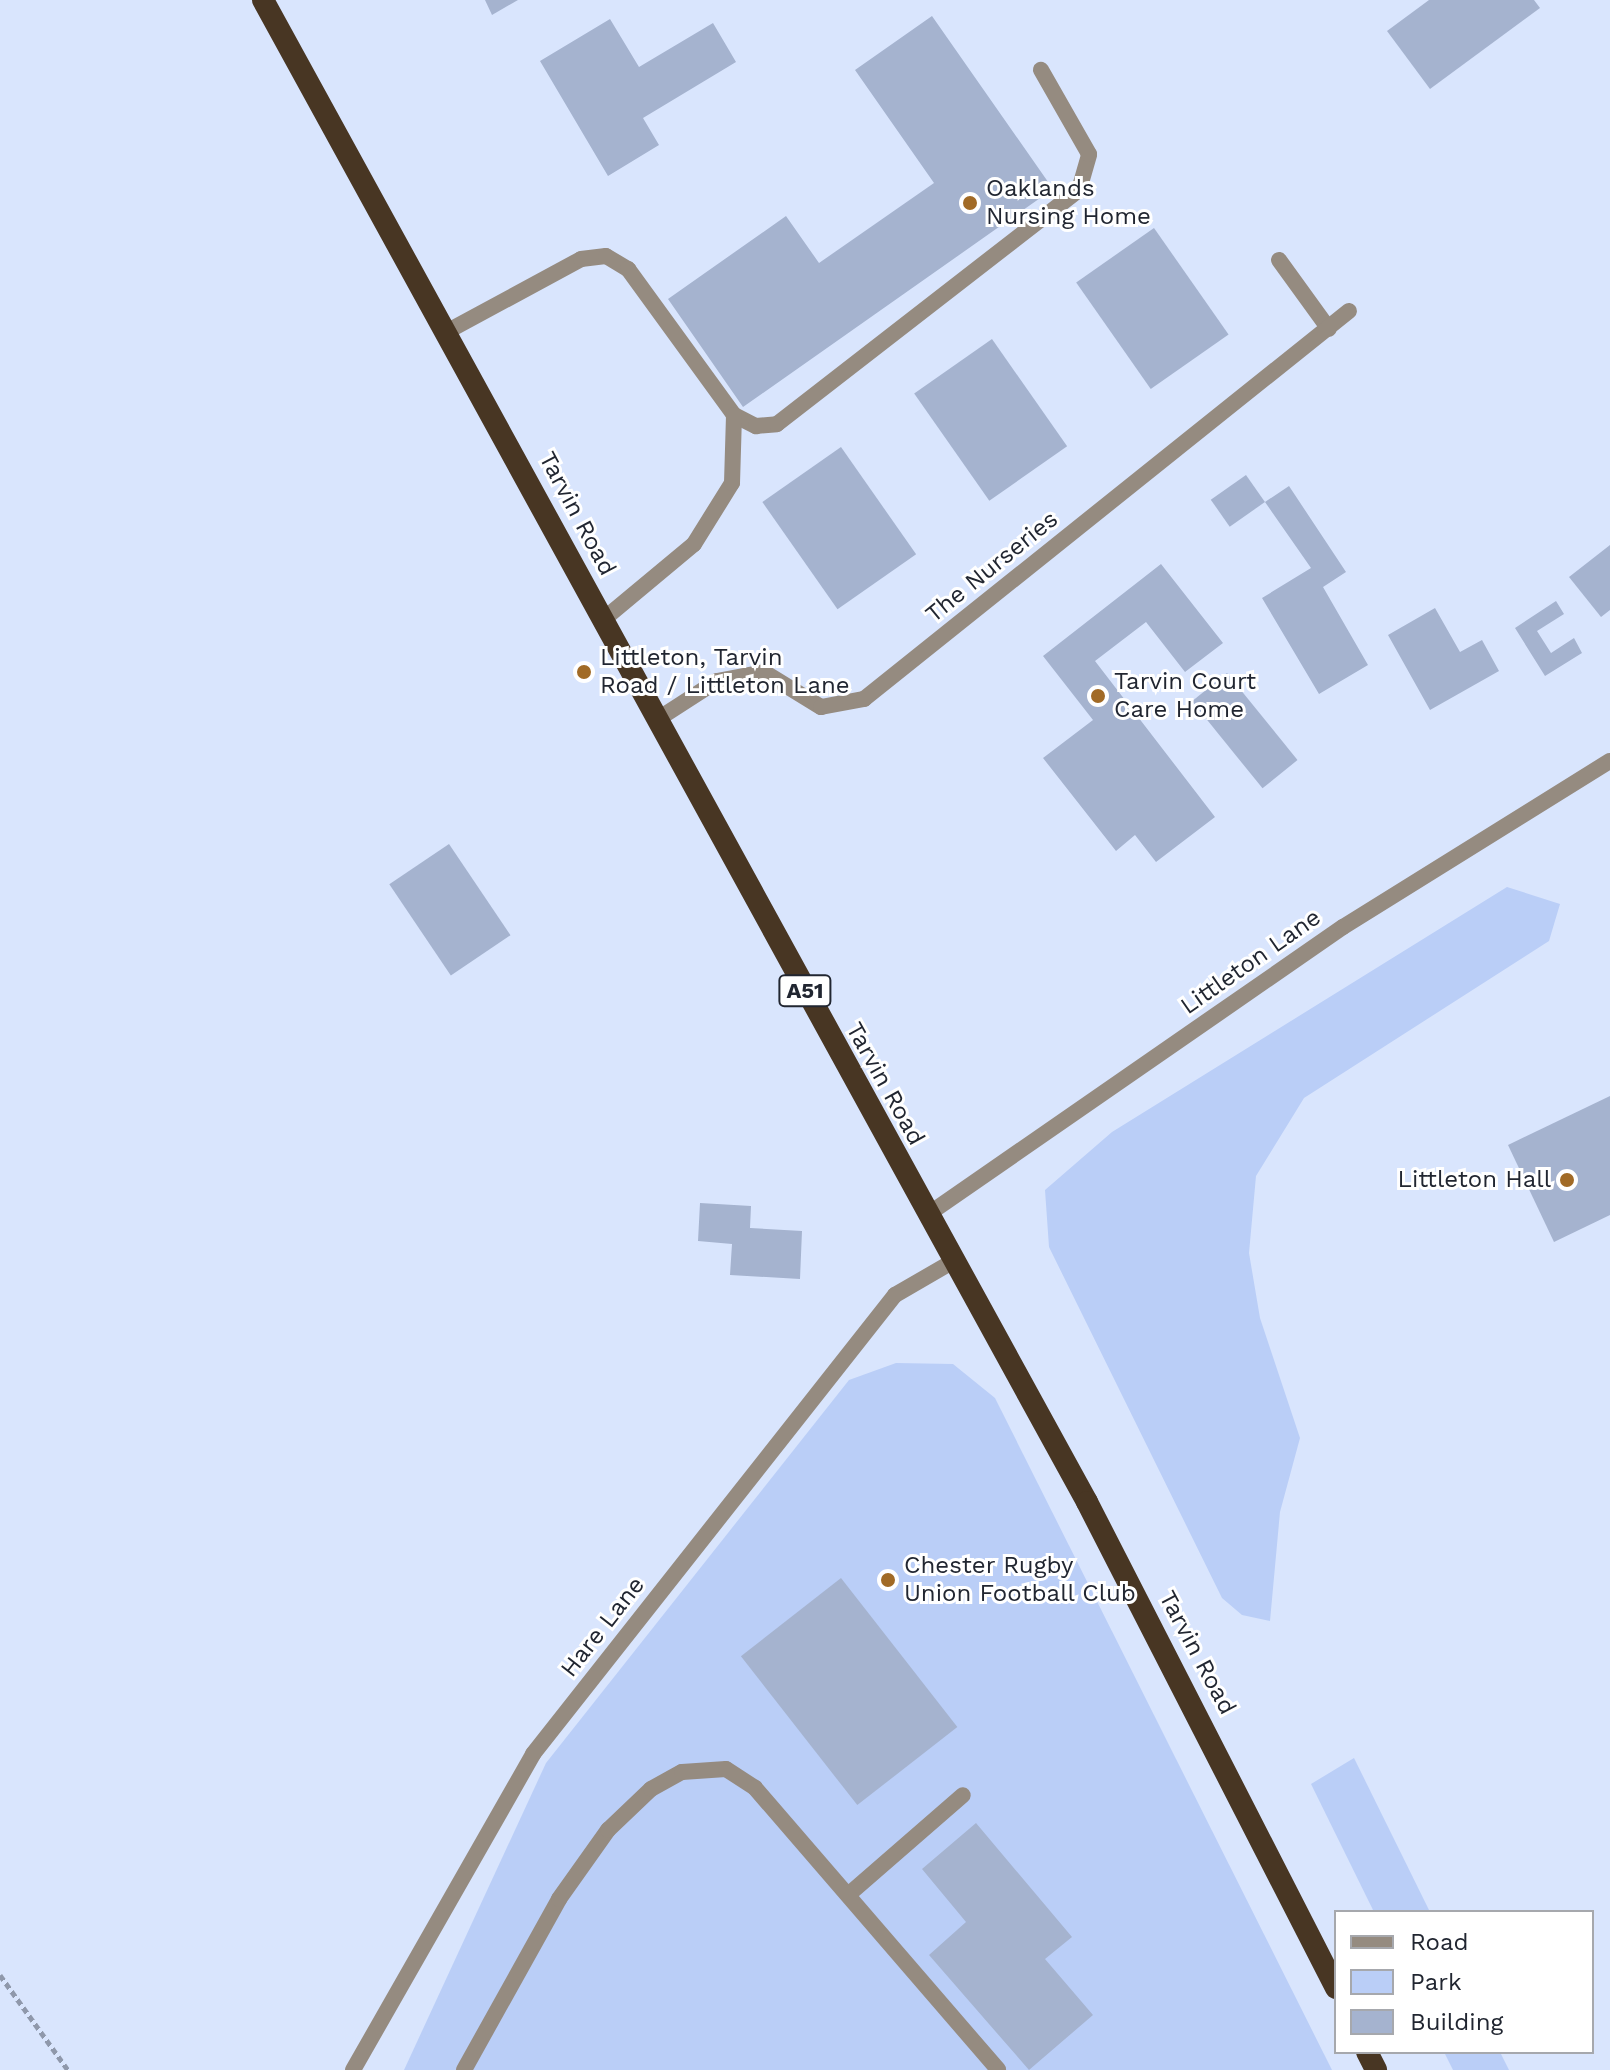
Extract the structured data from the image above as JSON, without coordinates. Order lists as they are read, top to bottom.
{
  "streets": {
    "highway": ["Tarvin Road", "A51"],
    "street": ["The Nurseries", "Littleton Lane", "Hare Lane"]
  },
  "crossings": [
    ["Tarvin Road", "The Nurseries"],
    ["Tarvin Road", "Littleton Lane"],
    ["Tarvin Road", "Hare Lane"]
  ],
  "places": [
    "Oaklands Nursing Home",
    "Littleton, Tarvin Road / Littleton Lane",
    "Tarvin Court Care Home",
    "Littleton Hall",
    "Chester Rugby Union Football Club"
  ],
  "legend": ["Road", "Park", "Building"]
}
